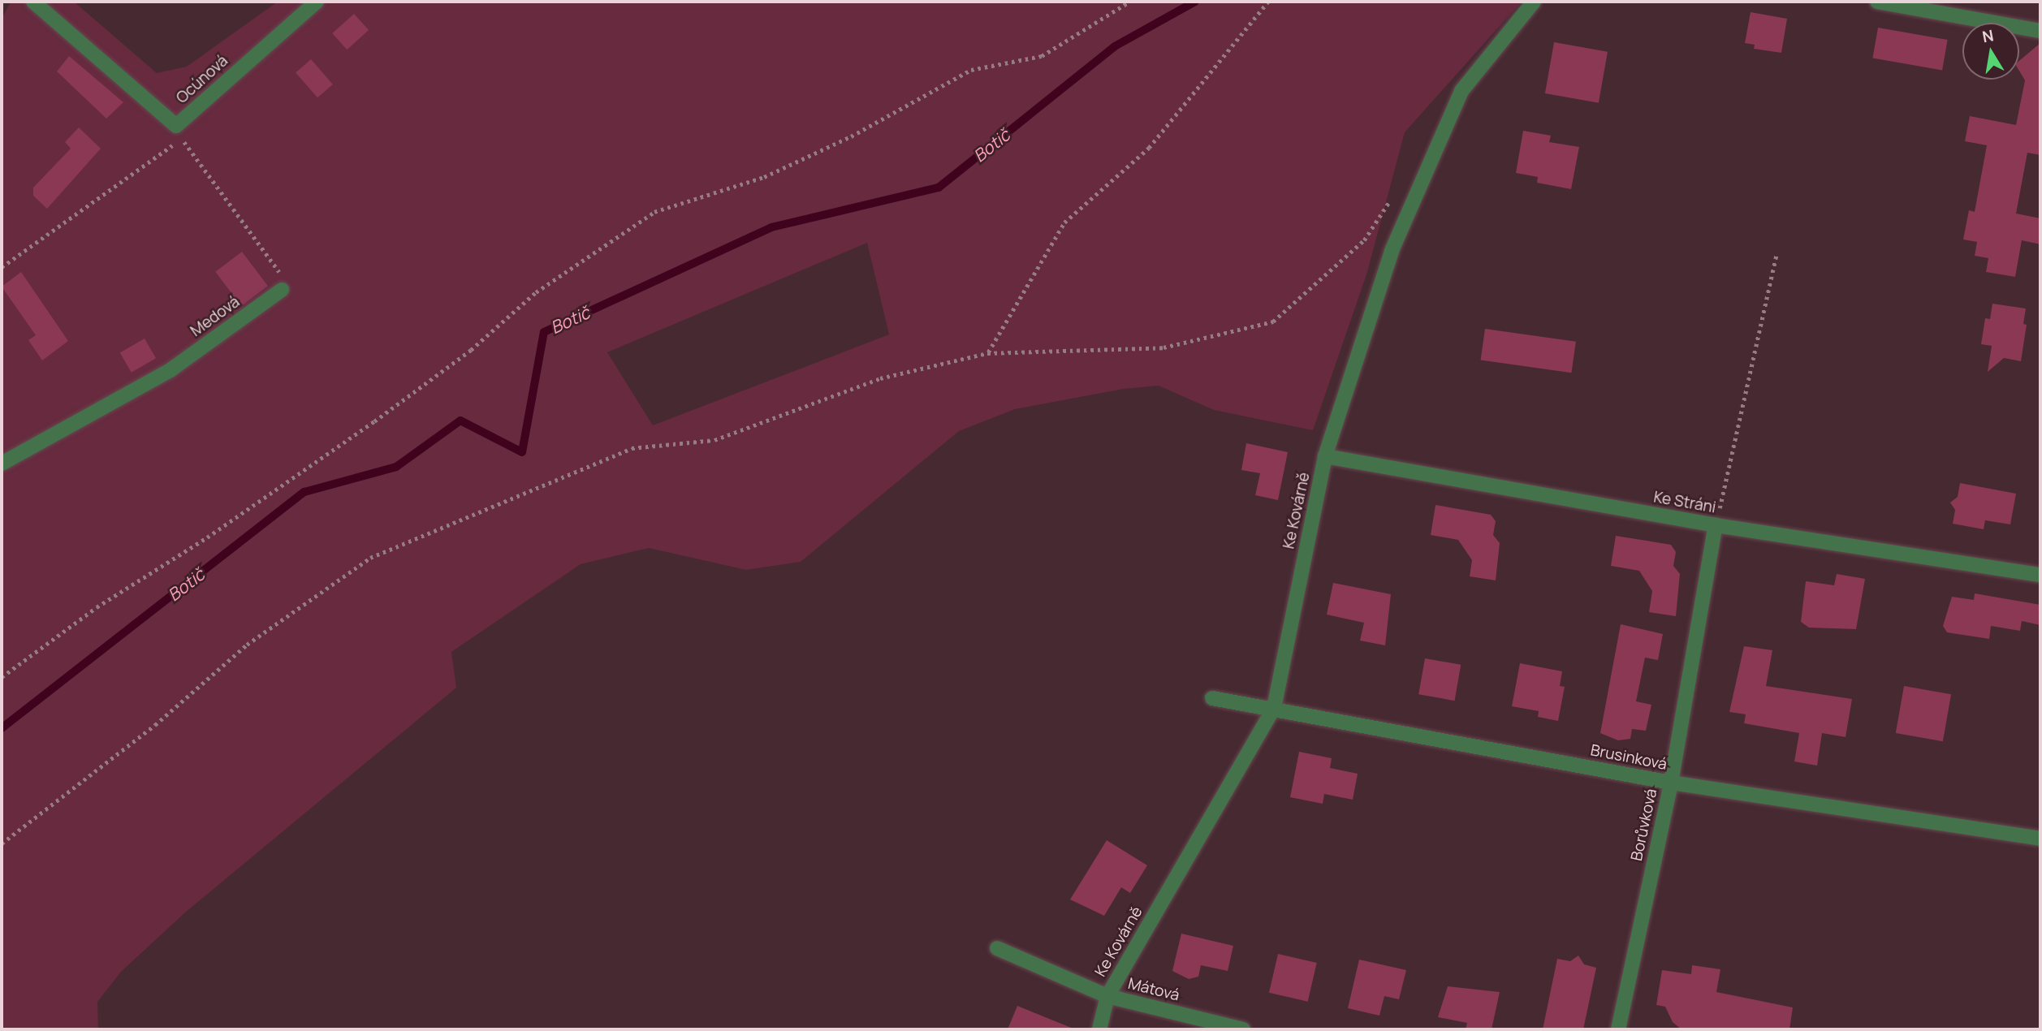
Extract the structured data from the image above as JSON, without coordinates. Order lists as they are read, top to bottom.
{
  "streets": {
    "street": [
      "Ocúnová",
      "Medová",
      "Ke Stráni",
      "Ke Kovárně",
      "Brusinková",
      "Borůvková",
      "Mátová"
    ]
  },
  "crossings": [
    ["Ke Stráni", "Ke Kovárně"],
    ["Ke Stráni", "Borůvková"],
    ["Ke Kovárně", "Brusinková"],
    ["Ke Kovárně", "Mátová"],
    ["Brusinková", "Borůvková"]
  ],
  "water": ["Botič"],
  "north": "top"
}
